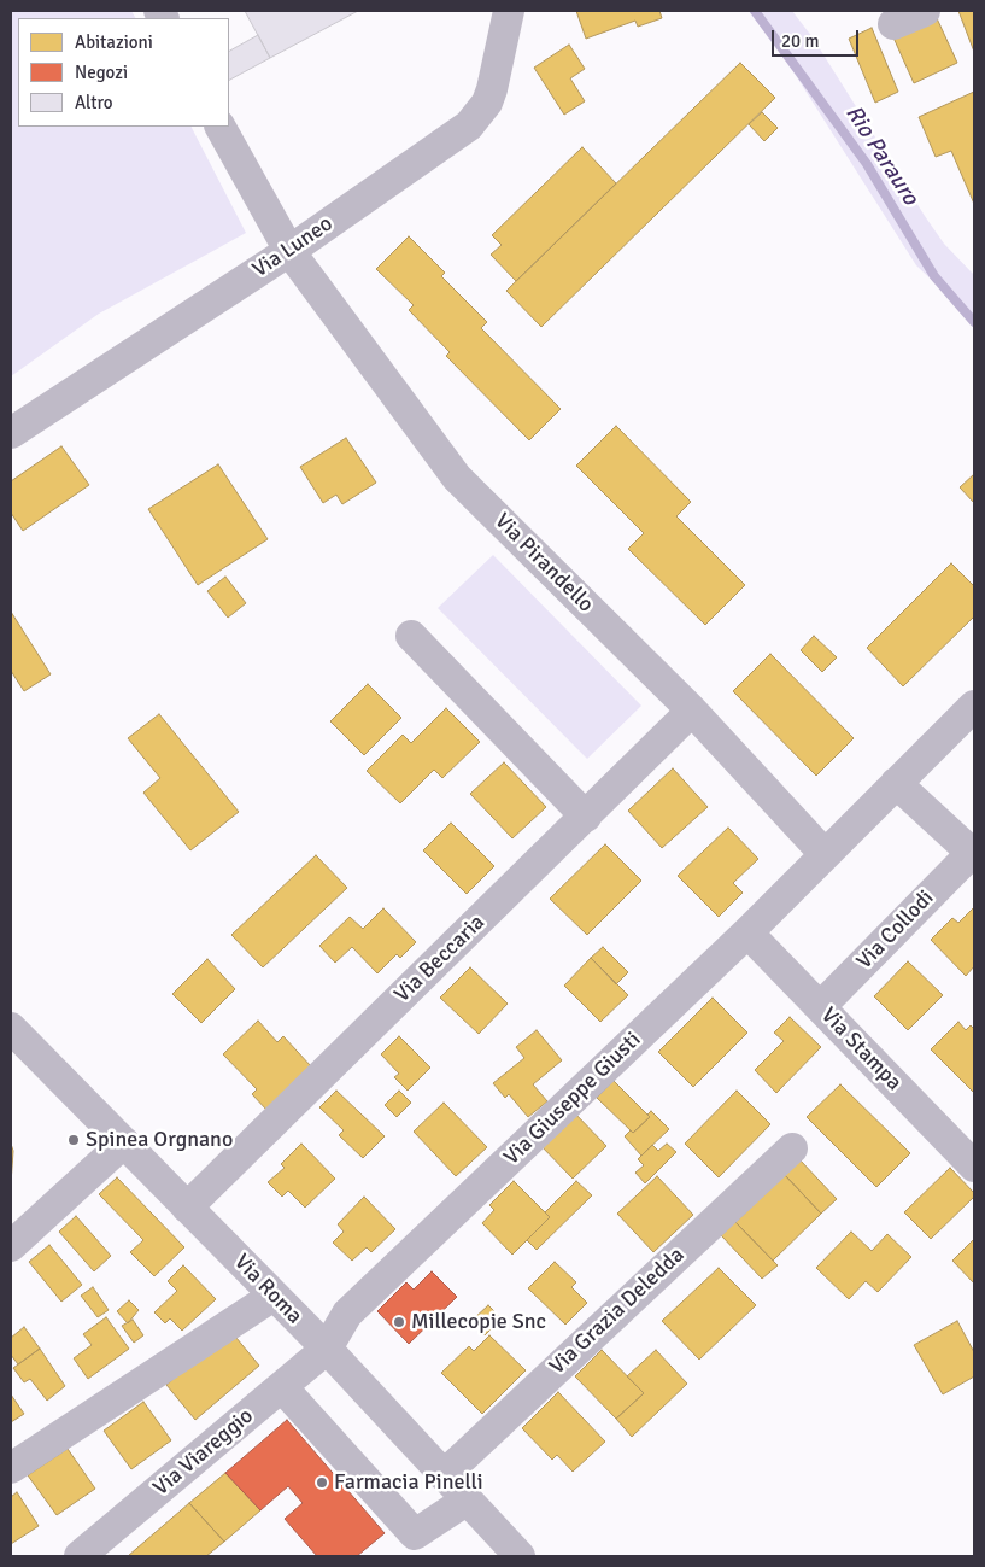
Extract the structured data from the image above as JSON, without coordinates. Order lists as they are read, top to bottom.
{
  "streets": {
    "street": [
      "Via Luneo",
      "Via Pirandello",
      "Via Collodi",
      "Via Beccaria",
      "Via Stampa",
      "Via Giuseppe Giusti",
      "Via Roma",
      "Via Grazia Deledda",
      "Via Viareggio"
    ]
  },
  "crossings": [
    ["Via Luneo", "Via Pirandello"],
    ["Via Pirandello", "Via Beccaria"],
    ["Via Pirandello", "Via Giuseppe Giusti"],
    ["Via Collodi", "Via Stampa"],
    ["Via Beccaria", "Via Roma"],
    ["Via Stampa", "Via Giuseppe Giusti"],
    ["Via Giuseppe Giusti", "Via Roma"],
    ["Via Giuseppe Giusti", "Via Viareggio"],
    ["Via Roma", "Via Grazia Deledda"],
    ["Via Roma", "Via Viareggio"]
  ],
  "water": ["Rio Parauro"],
  "places": ["Spinea Orgnano", "Millecopie Snc", "Farmacia Pinelli"],
  "legend": ["Abitazioni", "Negozi", "Altro"],
  "scale_bar": "20 m"
}
